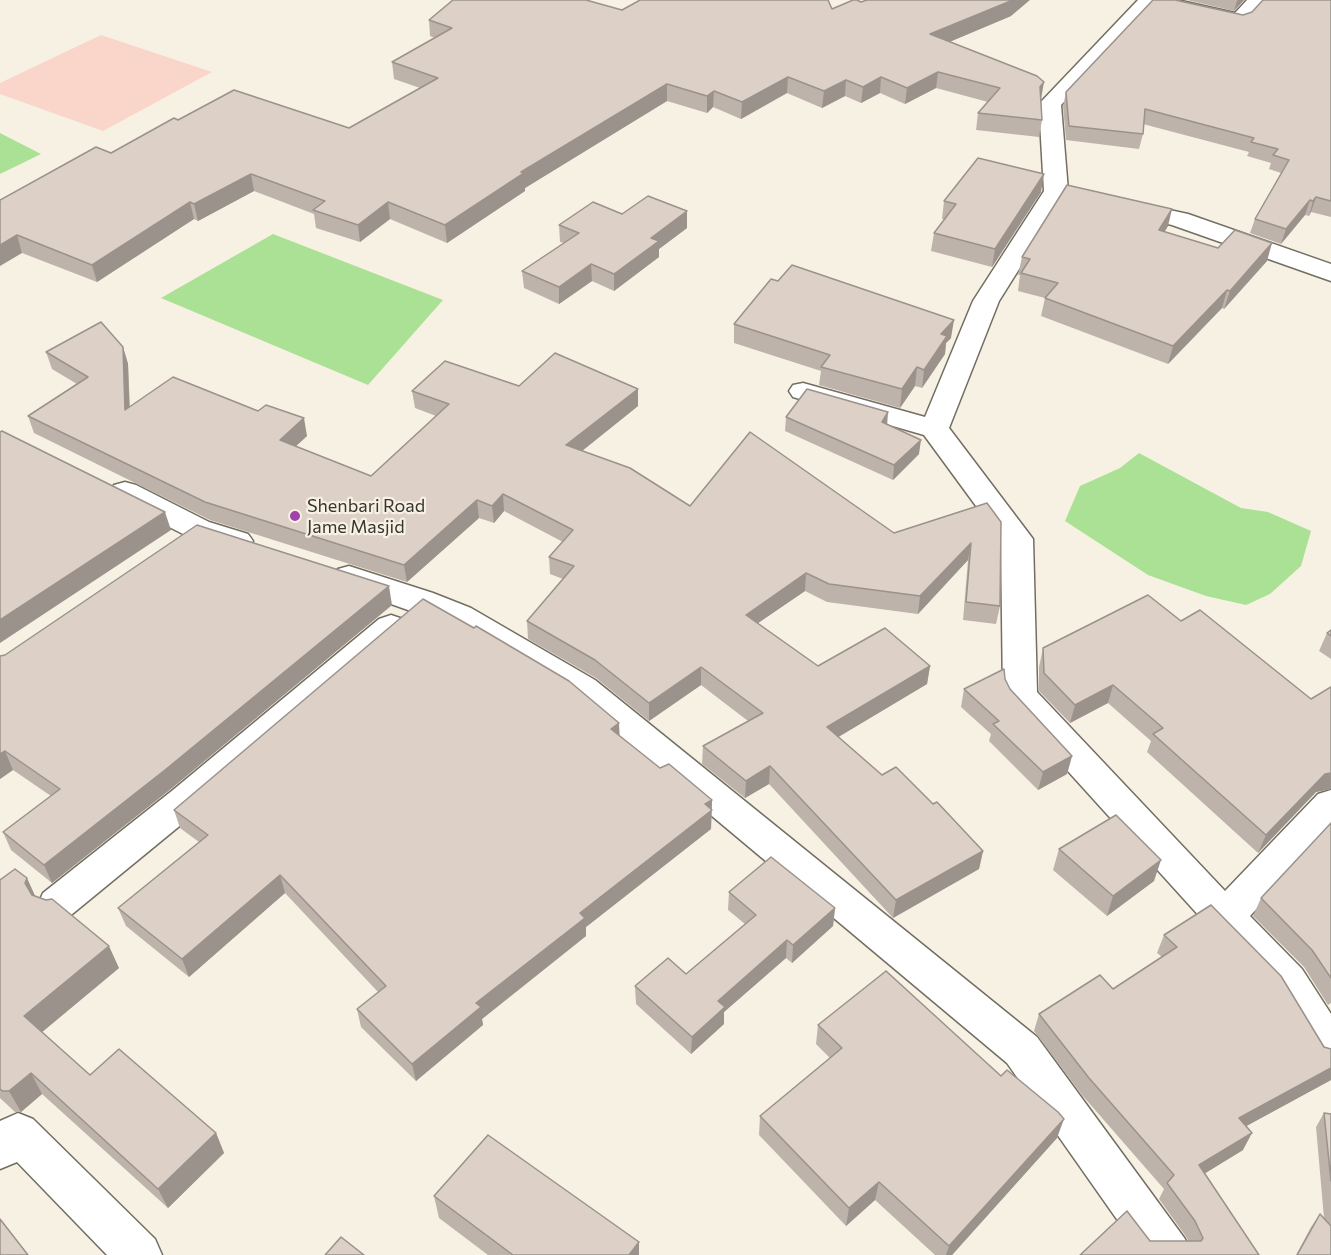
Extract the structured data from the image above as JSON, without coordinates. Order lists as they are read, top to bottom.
{
  "places": ["Shenbari Road Jame Masjid"]
}
